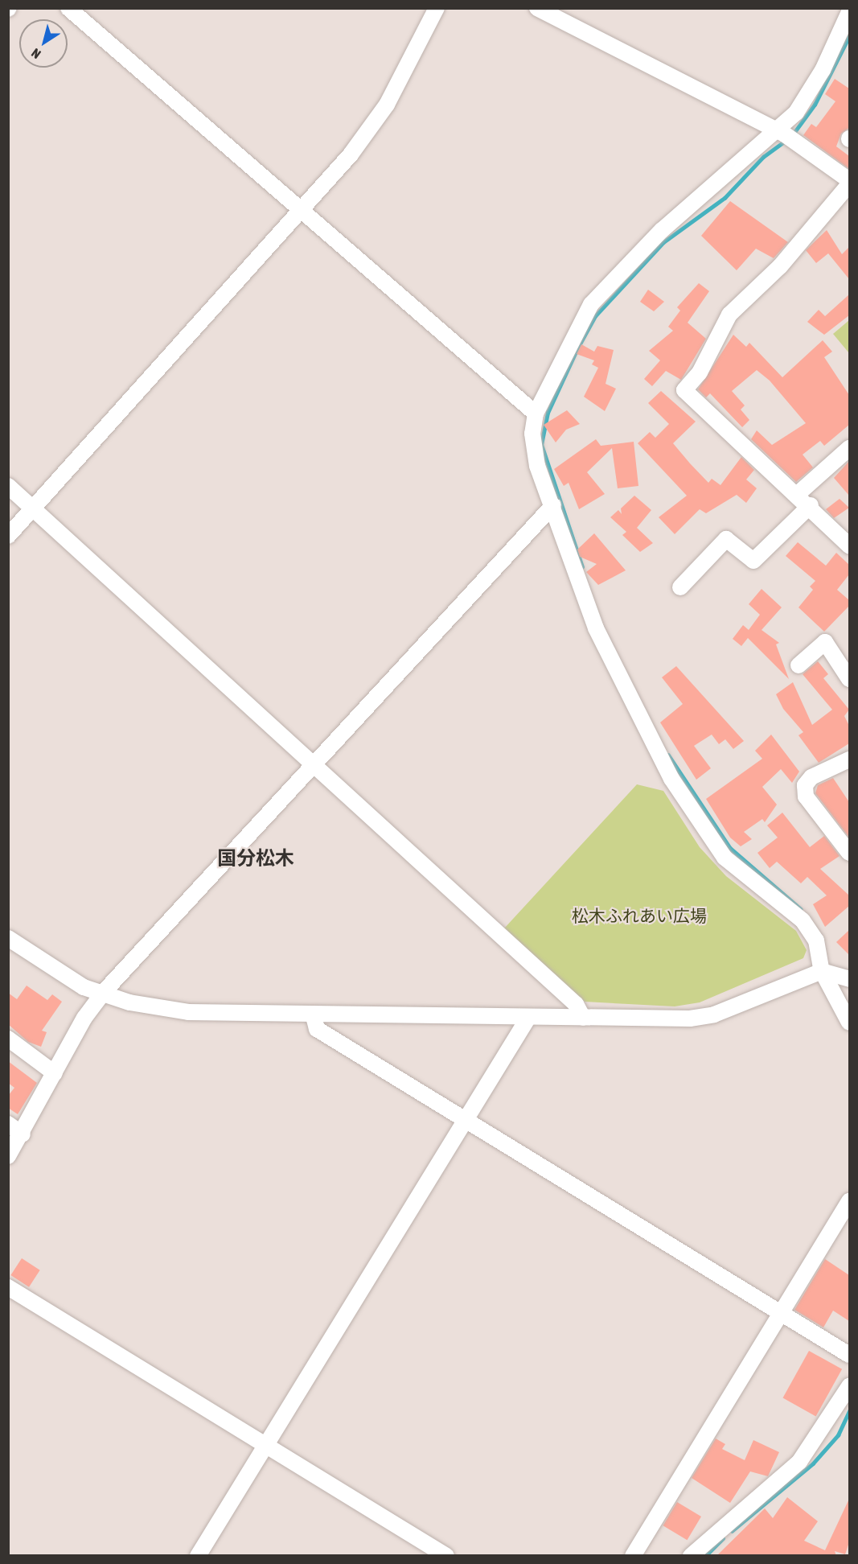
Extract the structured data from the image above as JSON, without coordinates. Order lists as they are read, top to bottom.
{
  "districts": ["国分松木"],
  "parks": ["松木ふれあい広場"],
  "north": "bottom left"
}
